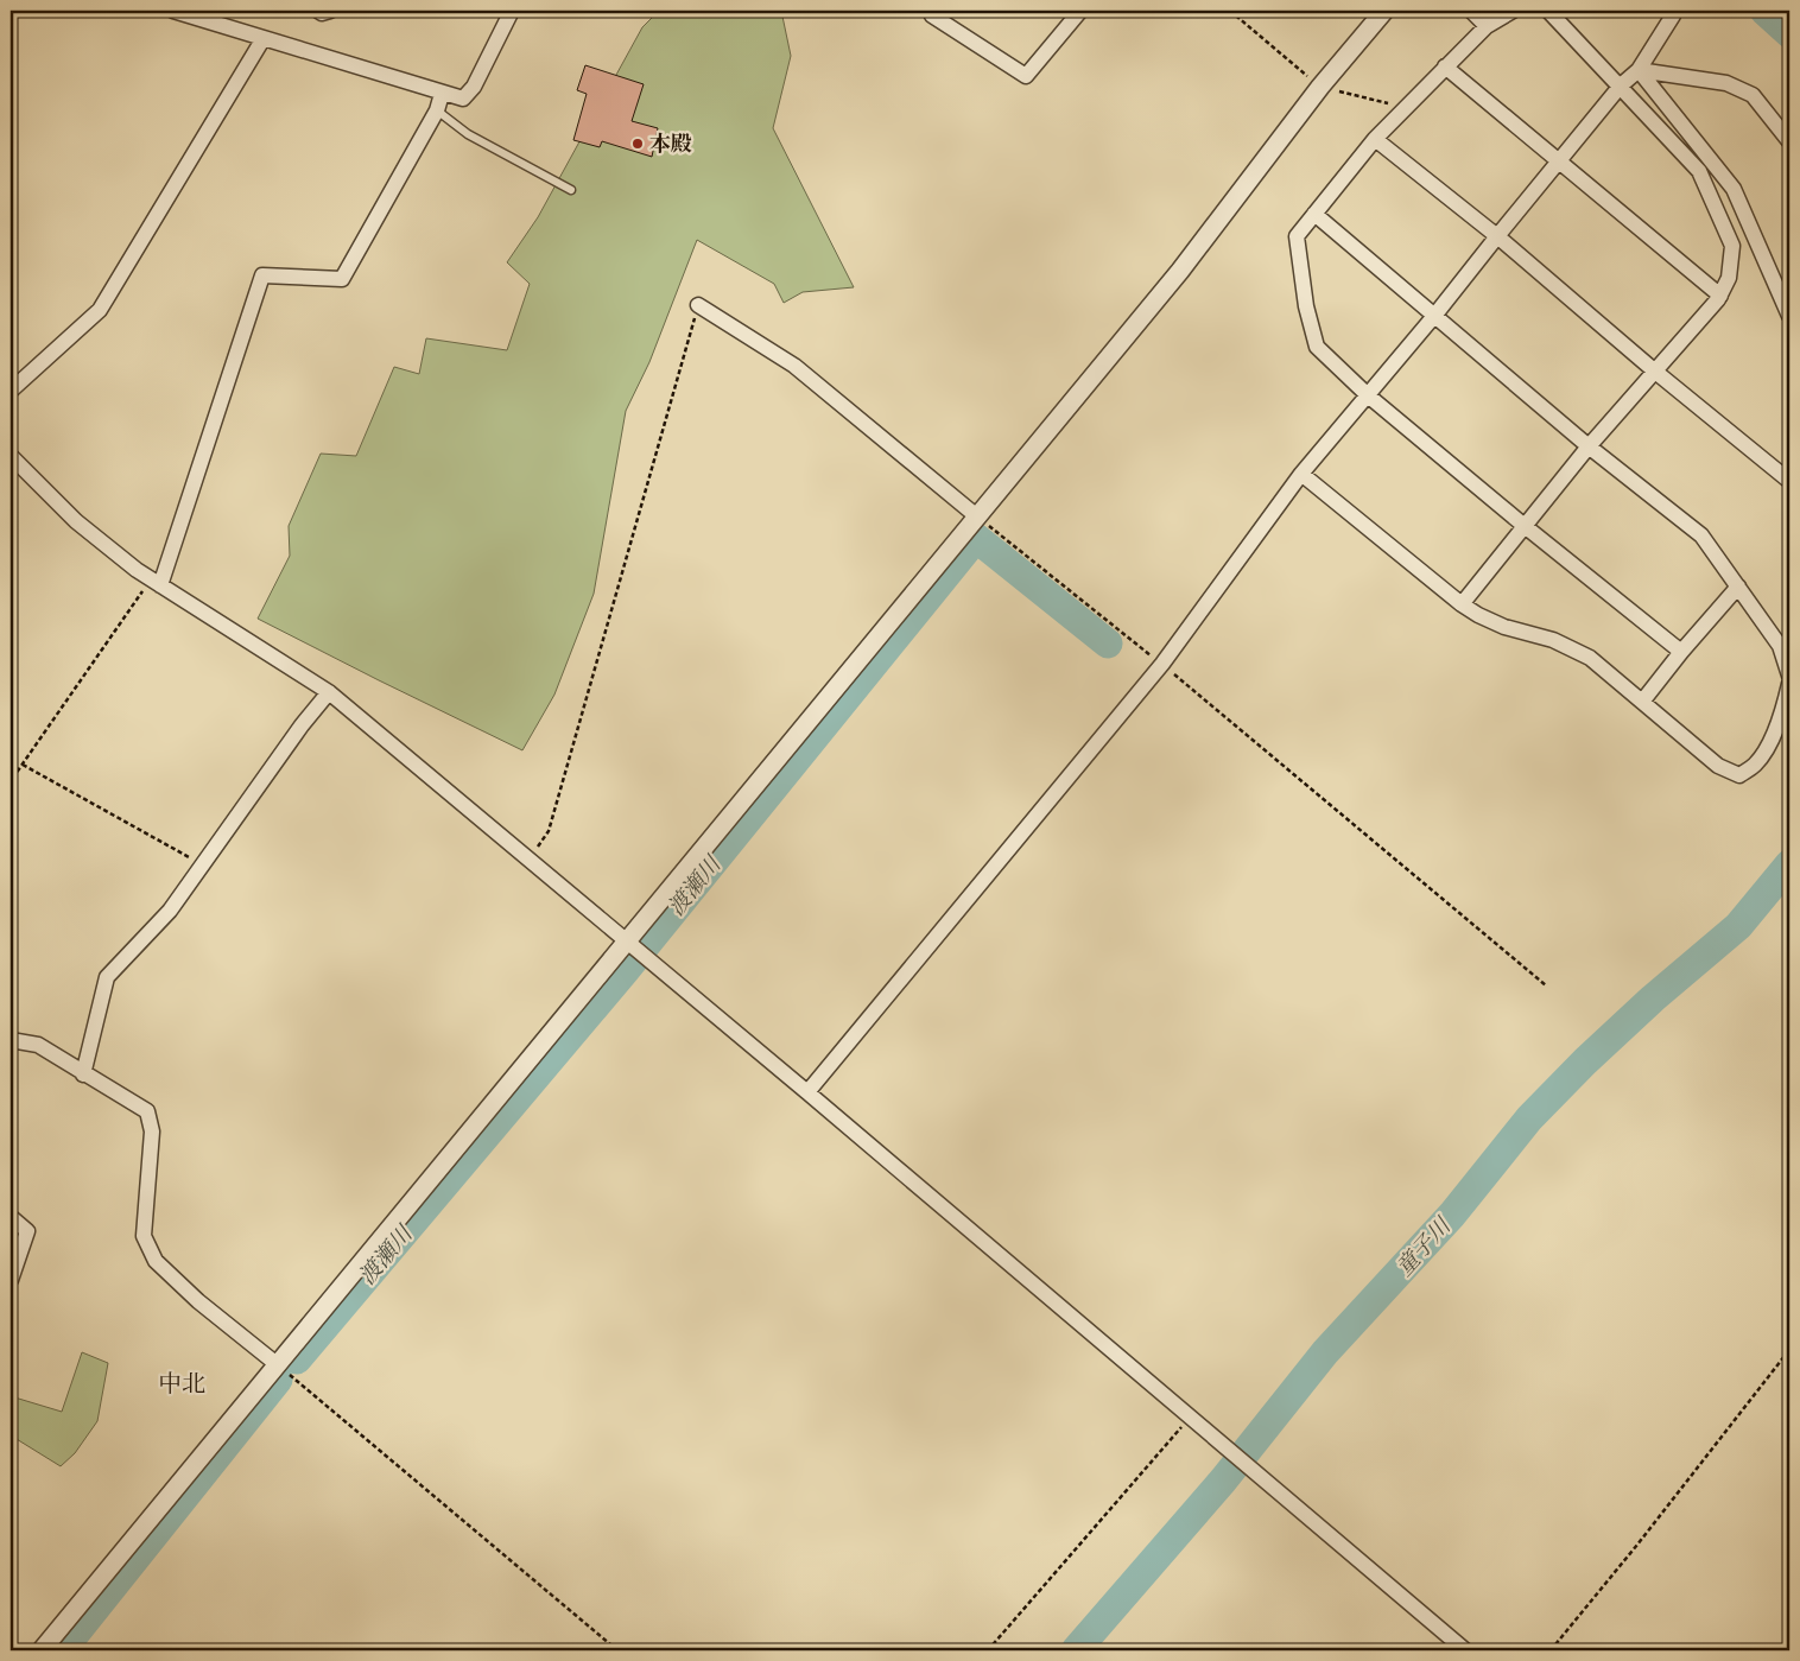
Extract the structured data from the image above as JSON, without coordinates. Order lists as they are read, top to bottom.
{
  "districts": ["中北"],
  "water": ["渡瀬川", "童子川"],
  "places": ["本殿"]
}
